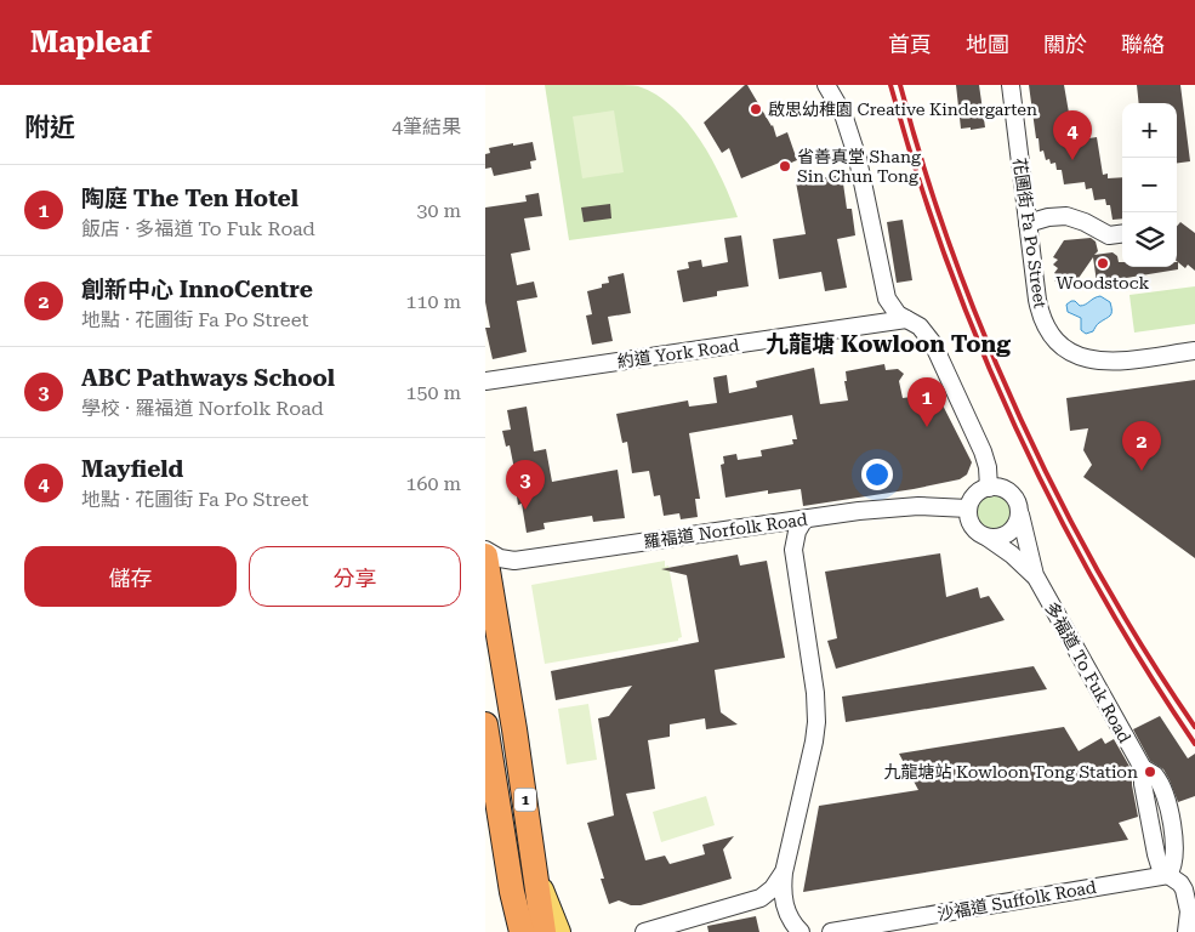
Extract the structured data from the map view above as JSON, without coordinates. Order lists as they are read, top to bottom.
{
  "streets": {
    "highway": ["1"],
    "street": [
      "花圃街 Fa Po Street",
      "約道 York Road",
      "羅福道 Norfolk Road",
      "多福道 To Fuk Road",
      "沙福道 Suffolk Road"
    ]
  },
  "crossings": [
    ["羅福道 Norfolk Road", "多福道 To Fuk Road"],
    ["多福道 To Fuk Road", "沙福道 Suffolk Road"]
  ],
  "districts": ["九龍塘 Kowloon Tong"],
  "places": [
    "啟思幼稚園 Creative Kindergarten",
    "省善真堂 Shang Sin Chun Tong",
    "Woodstock",
    "九龍塘站 Kowloon Tong Station"
  ],
  "page": {
    "header": "Mapleaf",
    "nav": [
      "首頁",
      "地圖",
      "關於",
      "聯絡"
    ],
    "heading": ["附近", "4筆結果"],
    "map_buttons": ["+", "−"],
    "pins": [
      "4",
      "1",
      "2",
      "3"
    ],
    "list": [
      {
        "mark": "1",
        "name": "陶庭 The Ten Hotel",
        "note": "飯店 · 多福道 To Fuk Road",
        "value": "30 m"
      },
      {
        "mark": "2",
        "name": "創新中心 InnoCentre",
        "note": "地點 · 花圃街 Fa Po Street",
        "value": "110 m"
      },
      {
        "mark": "3",
        "name": "ABC Pathways School",
        "note": "學校 · 羅福道 Norfolk Road",
        "value": "150 m"
      },
      {
        "mark": "4",
        "name": "Mayfield",
        "note": "地點 · 花圃街 Fa Po Street",
        "value": "160 m"
      }
    ],
    "buttons": ["儲存", "分享"]
  }
}
